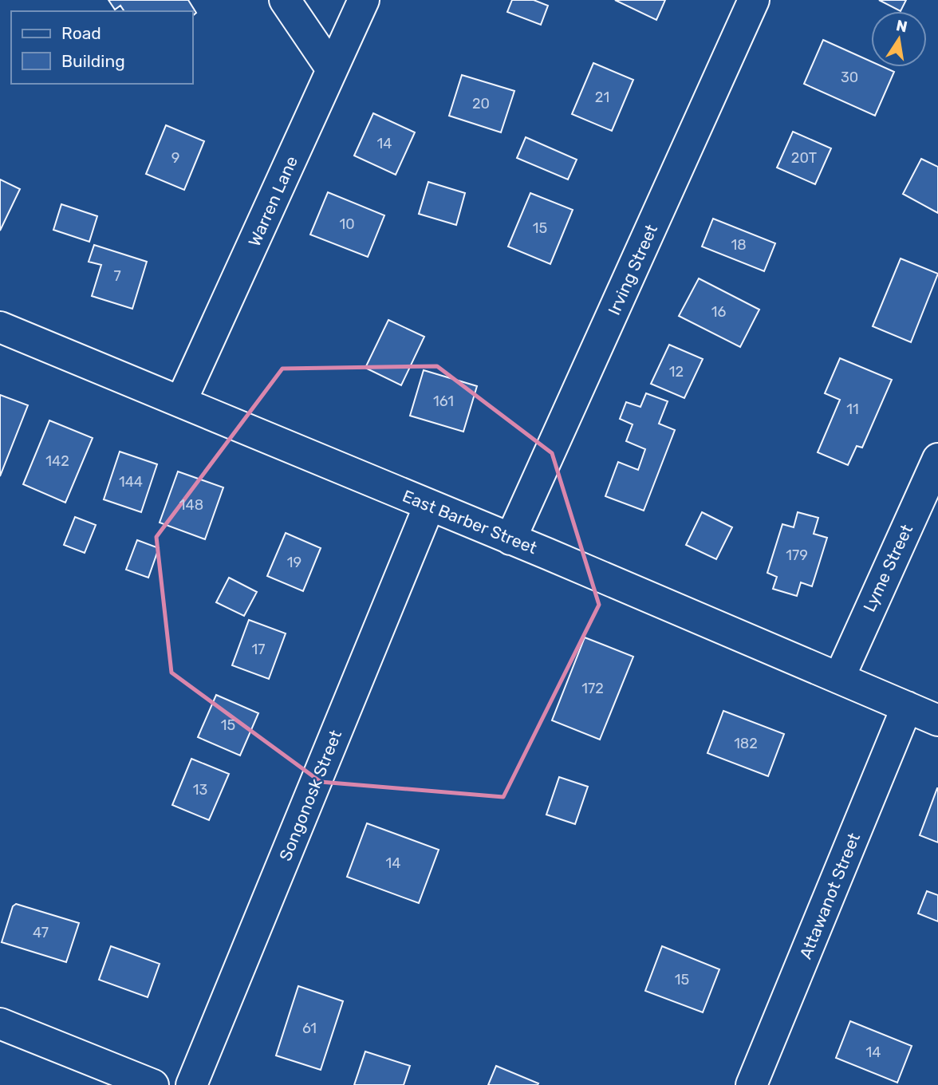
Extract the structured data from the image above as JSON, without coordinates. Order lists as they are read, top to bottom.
{
  "streets": {
    "street": [
      "Warren Lane",
      "Irving Street",
      "East Barber Street",
      "Lyme Street",
      "Songonosk Street",
      "Attawanot Street"
    ]
  },
  "crossings": [
    ["Warren Lane", "East Barber Street"],
    ["Irving Street", "East Barber Street"],
    ["East Barber Street", "Lyme Street"],
    ["East Barber Street", "Songonosk Street"],
    ["East Barber Street", "Attawanot Street"]
  ],
  "house_numbers": [
    "30",
    "21",
    "20",
    "14",
    "9",
    "20T",
    "10",
    "15",
    "18",
    "7",
    "16",
    "12",
    "161",
    "11",
    "142",
    "144",
    "148",
    "179",
    "19",
    "17",
    "172",
    "15",
    "182",
    "13",
    "14",
    "47",
    "15",
    "61",
    "14"
  ],
  "legend": ["Road", "Building"],
  "north": "top"
}
